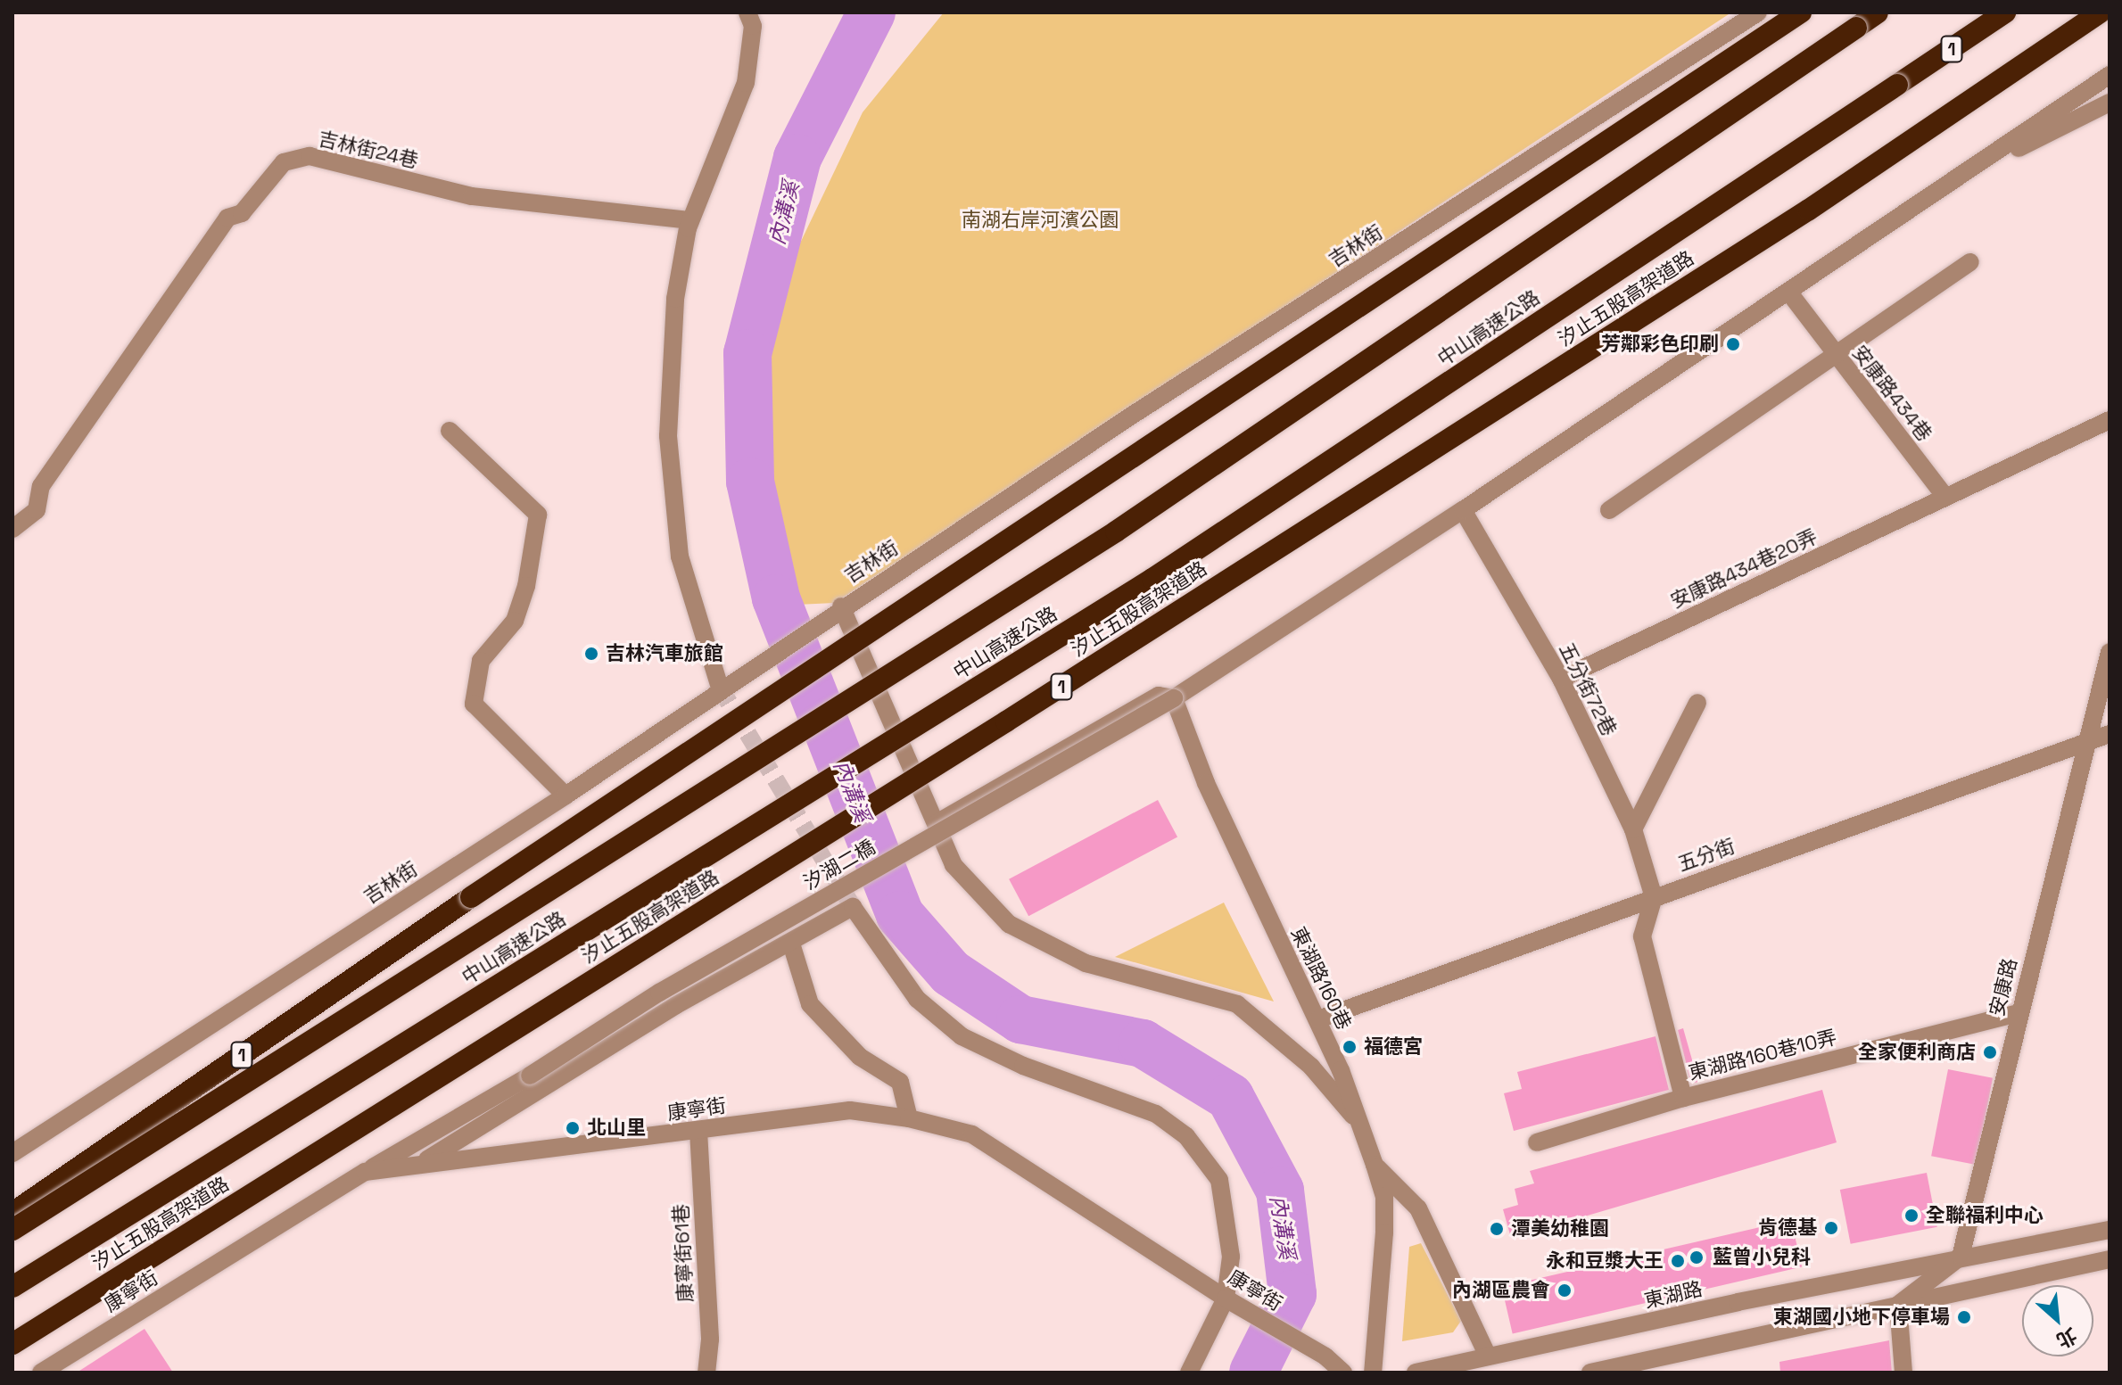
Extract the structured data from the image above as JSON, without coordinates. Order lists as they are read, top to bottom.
{
  "streets": {
    "highway": ["1", "汐止五股高架道路", "中山高速公路"],
    "street": [
      "吉林街24巷",
      "吉林街",
      "安康路434巷",
      "安康路434巷20弄",
      "五分街72巷",
      "五分街",
      "汐湖二橋",
      "東湖路160巷",
      "安康路",
      "東湖路160巷10弄",
      "康寧街",
      "康寧街61巷",
      "東湖路"
    ]
  },
  "crossings": [
    ["安康路434巷", "安康路434巷20弄"],
    ["安康路434巷20弄", "五分街72巷"],
    ["五分街72巷", "五分街"],
    ["五分街72巷", "汐湖二橋"],
    ["五分街72巷", "東湖路160巷10弄"],
    ["五分街", "東湖路160巷"],
    ["五分街", "安康路"],
    ["五分街", "東湖路160巷10弄"],
    ["汐湖二橋", "東湖路160巷"],
    ["汐湖二橋", "康寧街"],
    ["安康路", "東湖路160巷10弄"],
    ["安康路", "東湖路"],
    ["康寧街", "康寧街61巷"]
  ],
  "water": ["內溝溪"],
  "parks": ["南湖右岸河濱公園"],
  "places": [
    "芳鄰彩色印刷",
    "吉林汽車旅館",
    "福德宮",
    "全家便利商店",
    "北山里",
    "全聯福利中心",
    "肯德基",
    "潭美幼稚園",
    "藍曾小兒科",
    "永和豆漿大王",
    "內湖區農會",
    "東湖國小地下停車場"
  ],
  "north": "bottom right"
}
